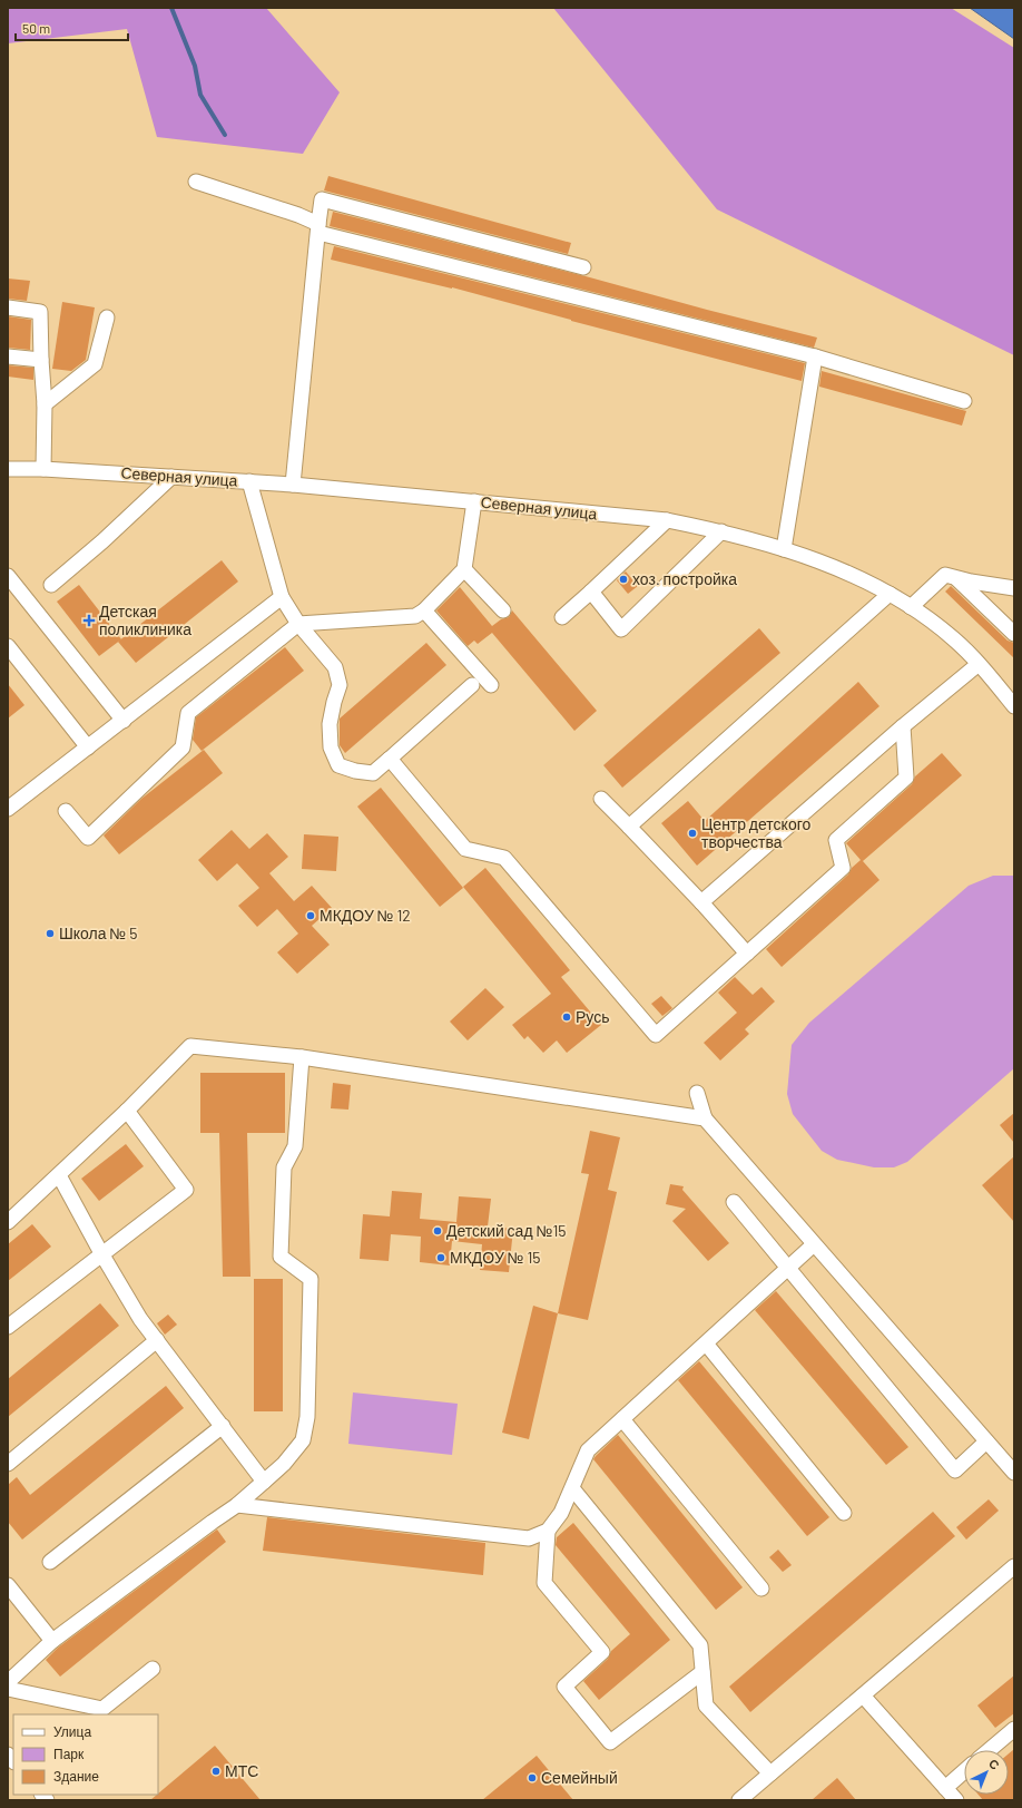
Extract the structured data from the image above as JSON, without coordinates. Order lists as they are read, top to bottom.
{
  "streets": {
    "street": ["Северная улица"]
  },
  "places": {
    "other": [
      "хоз. постройка",
      "Центр детского творчества",
      "МКДОУ № 12",
      "Школа № 5",
      "Русь",
      "Детский сад №15",
      "МКДОУ № 15",
      "МТС",
      "Семейный"
    ],
    "health": ["Детская поликлиника"]
  },
  "legend": ["Улица", "Парк", "Здание"],
  "scale_bar": "50 m",
  "north": "top right"
}
